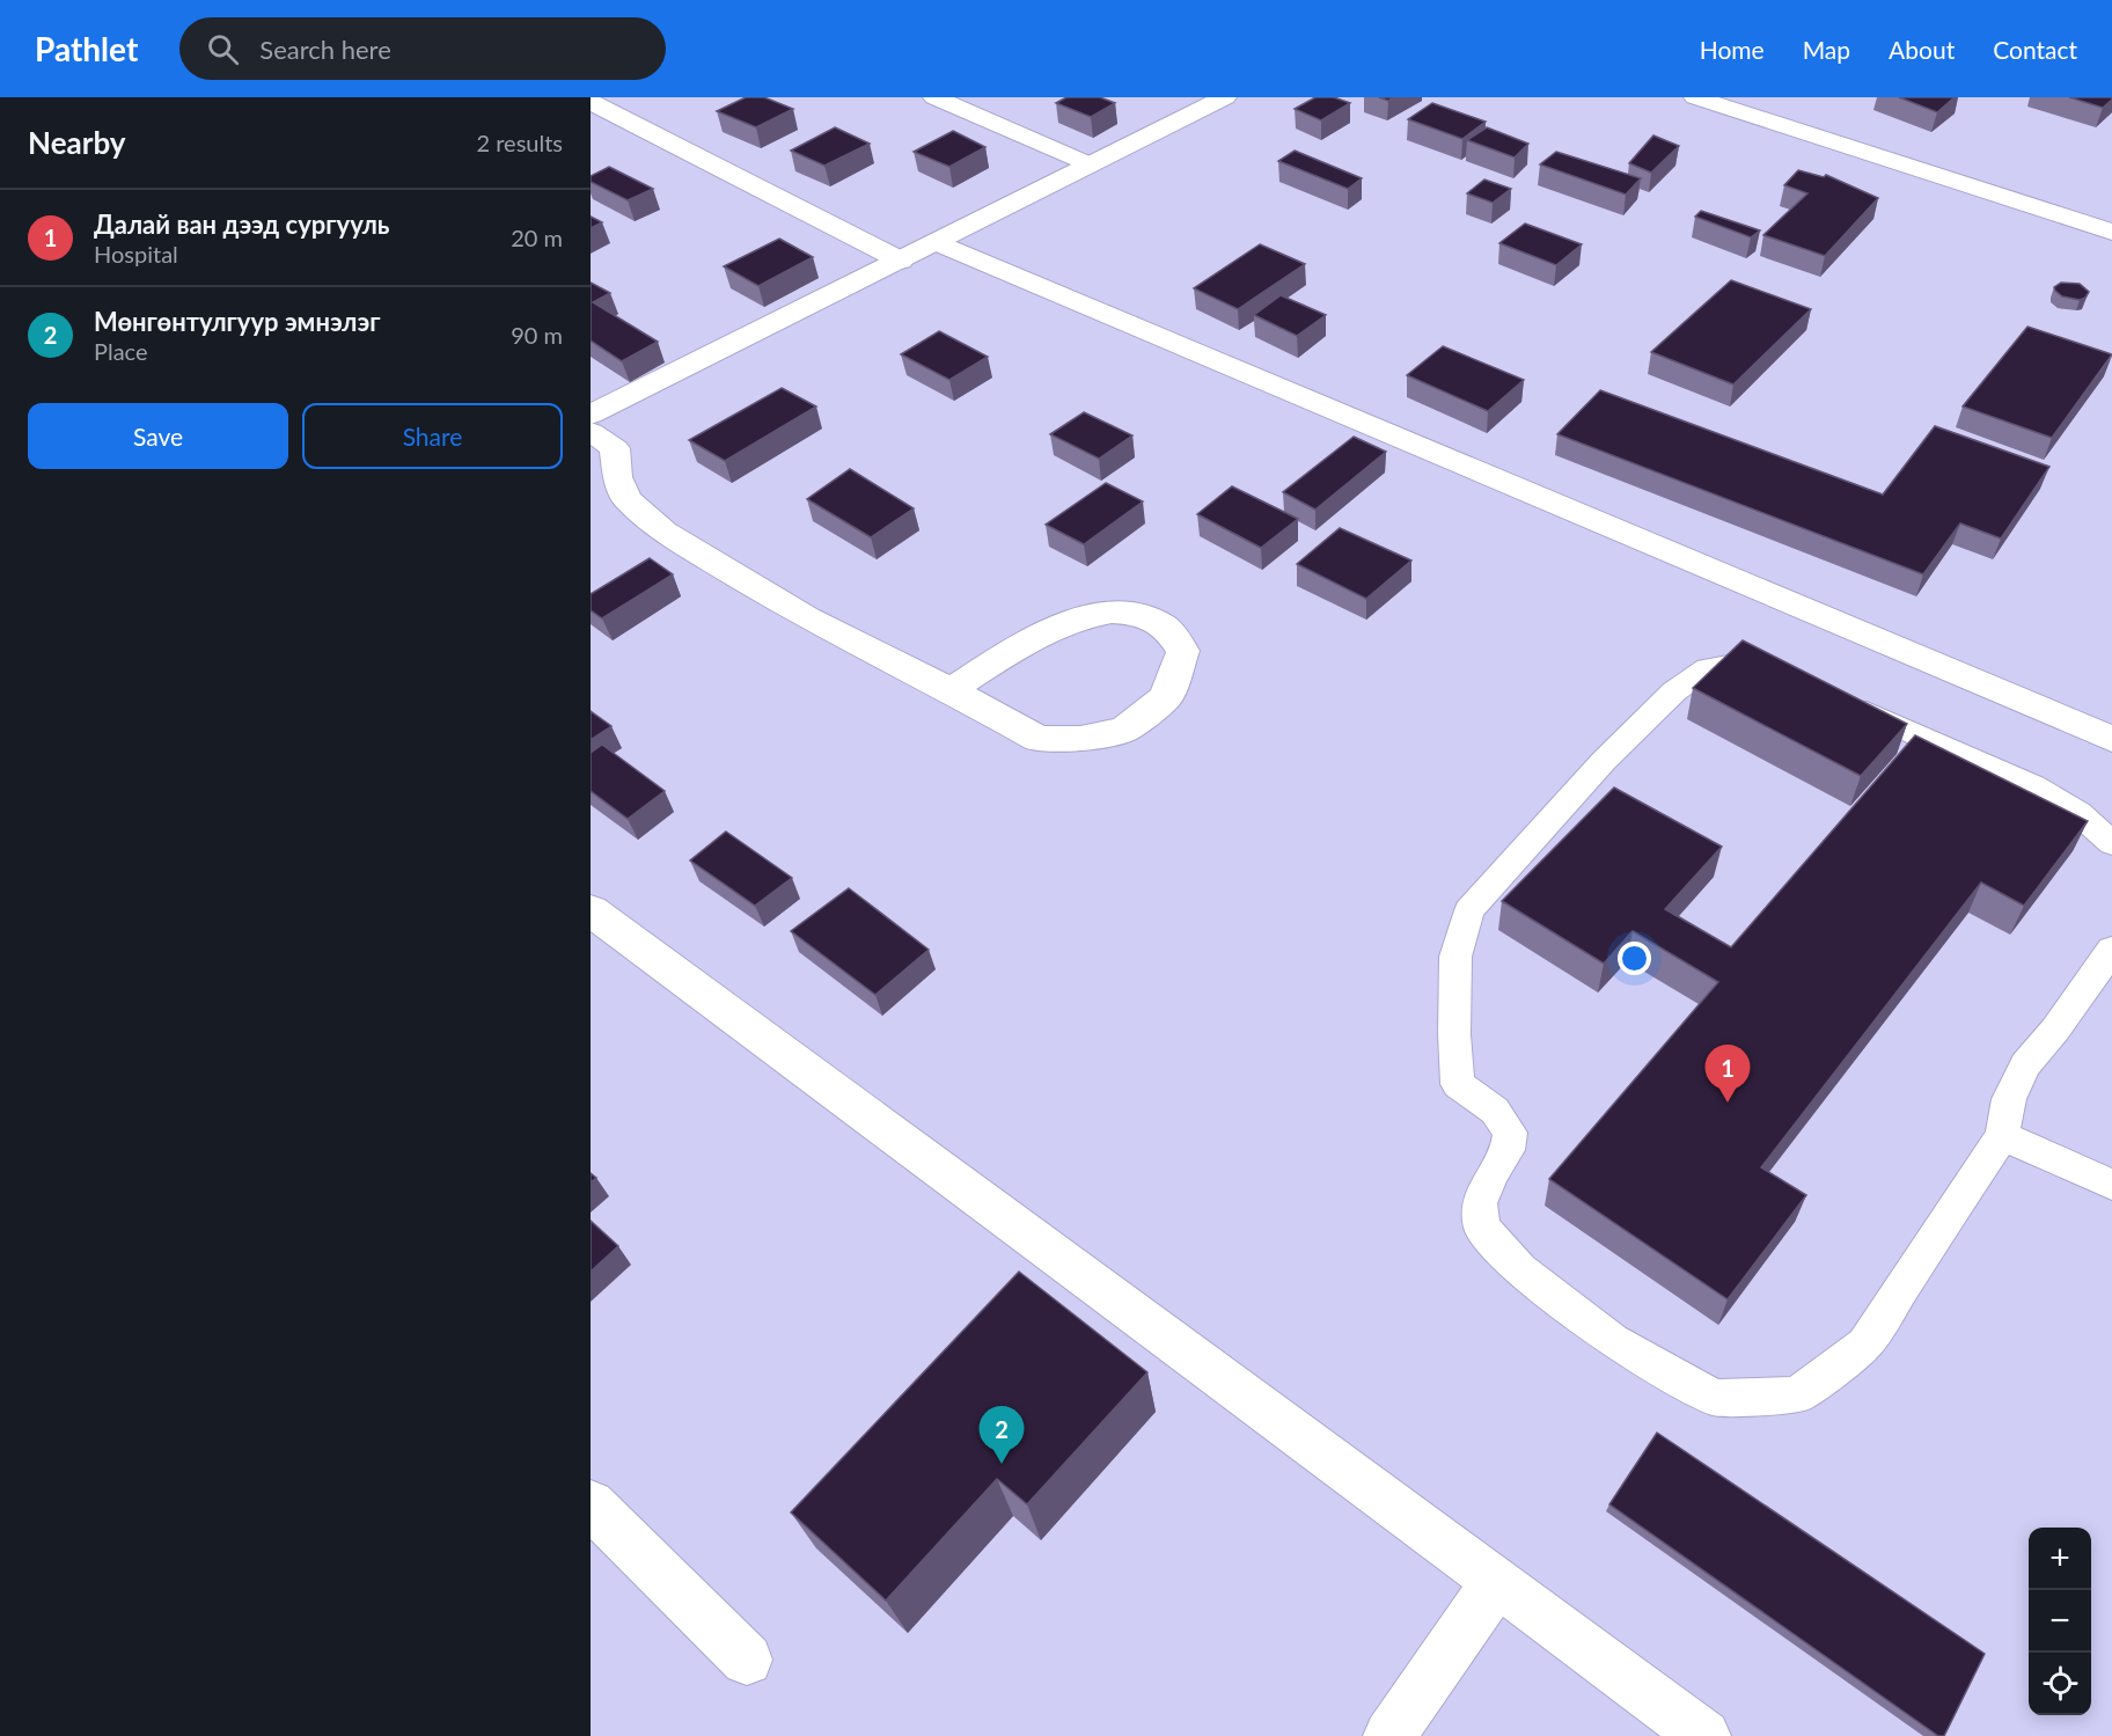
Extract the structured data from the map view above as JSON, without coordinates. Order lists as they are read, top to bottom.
{
  "page": {
    "header": "Pathlet",
    "search": "Search here",
    "nav": [
      "Home",
      "Map",
      "About",
      "Contact"
    ],
    "heading": ["Nearby", "2 results"],
    "list": [
      {
        "mark": "1",
        "name": "Далай ван дээд сургууль",
        "note": "Hospital",
        "value": "20 m"
      },
      {
        "mark": "2",
        "name": "Мөнгөнтулгуур эмнэлэг",
        "note": "Place",
        "value": "90 m"
      }
    ],
    "buttons": ["Save", "Share"],
    "pins": ["1", "2"],
    "map_buttons": ["+", "−"]
  }
}
